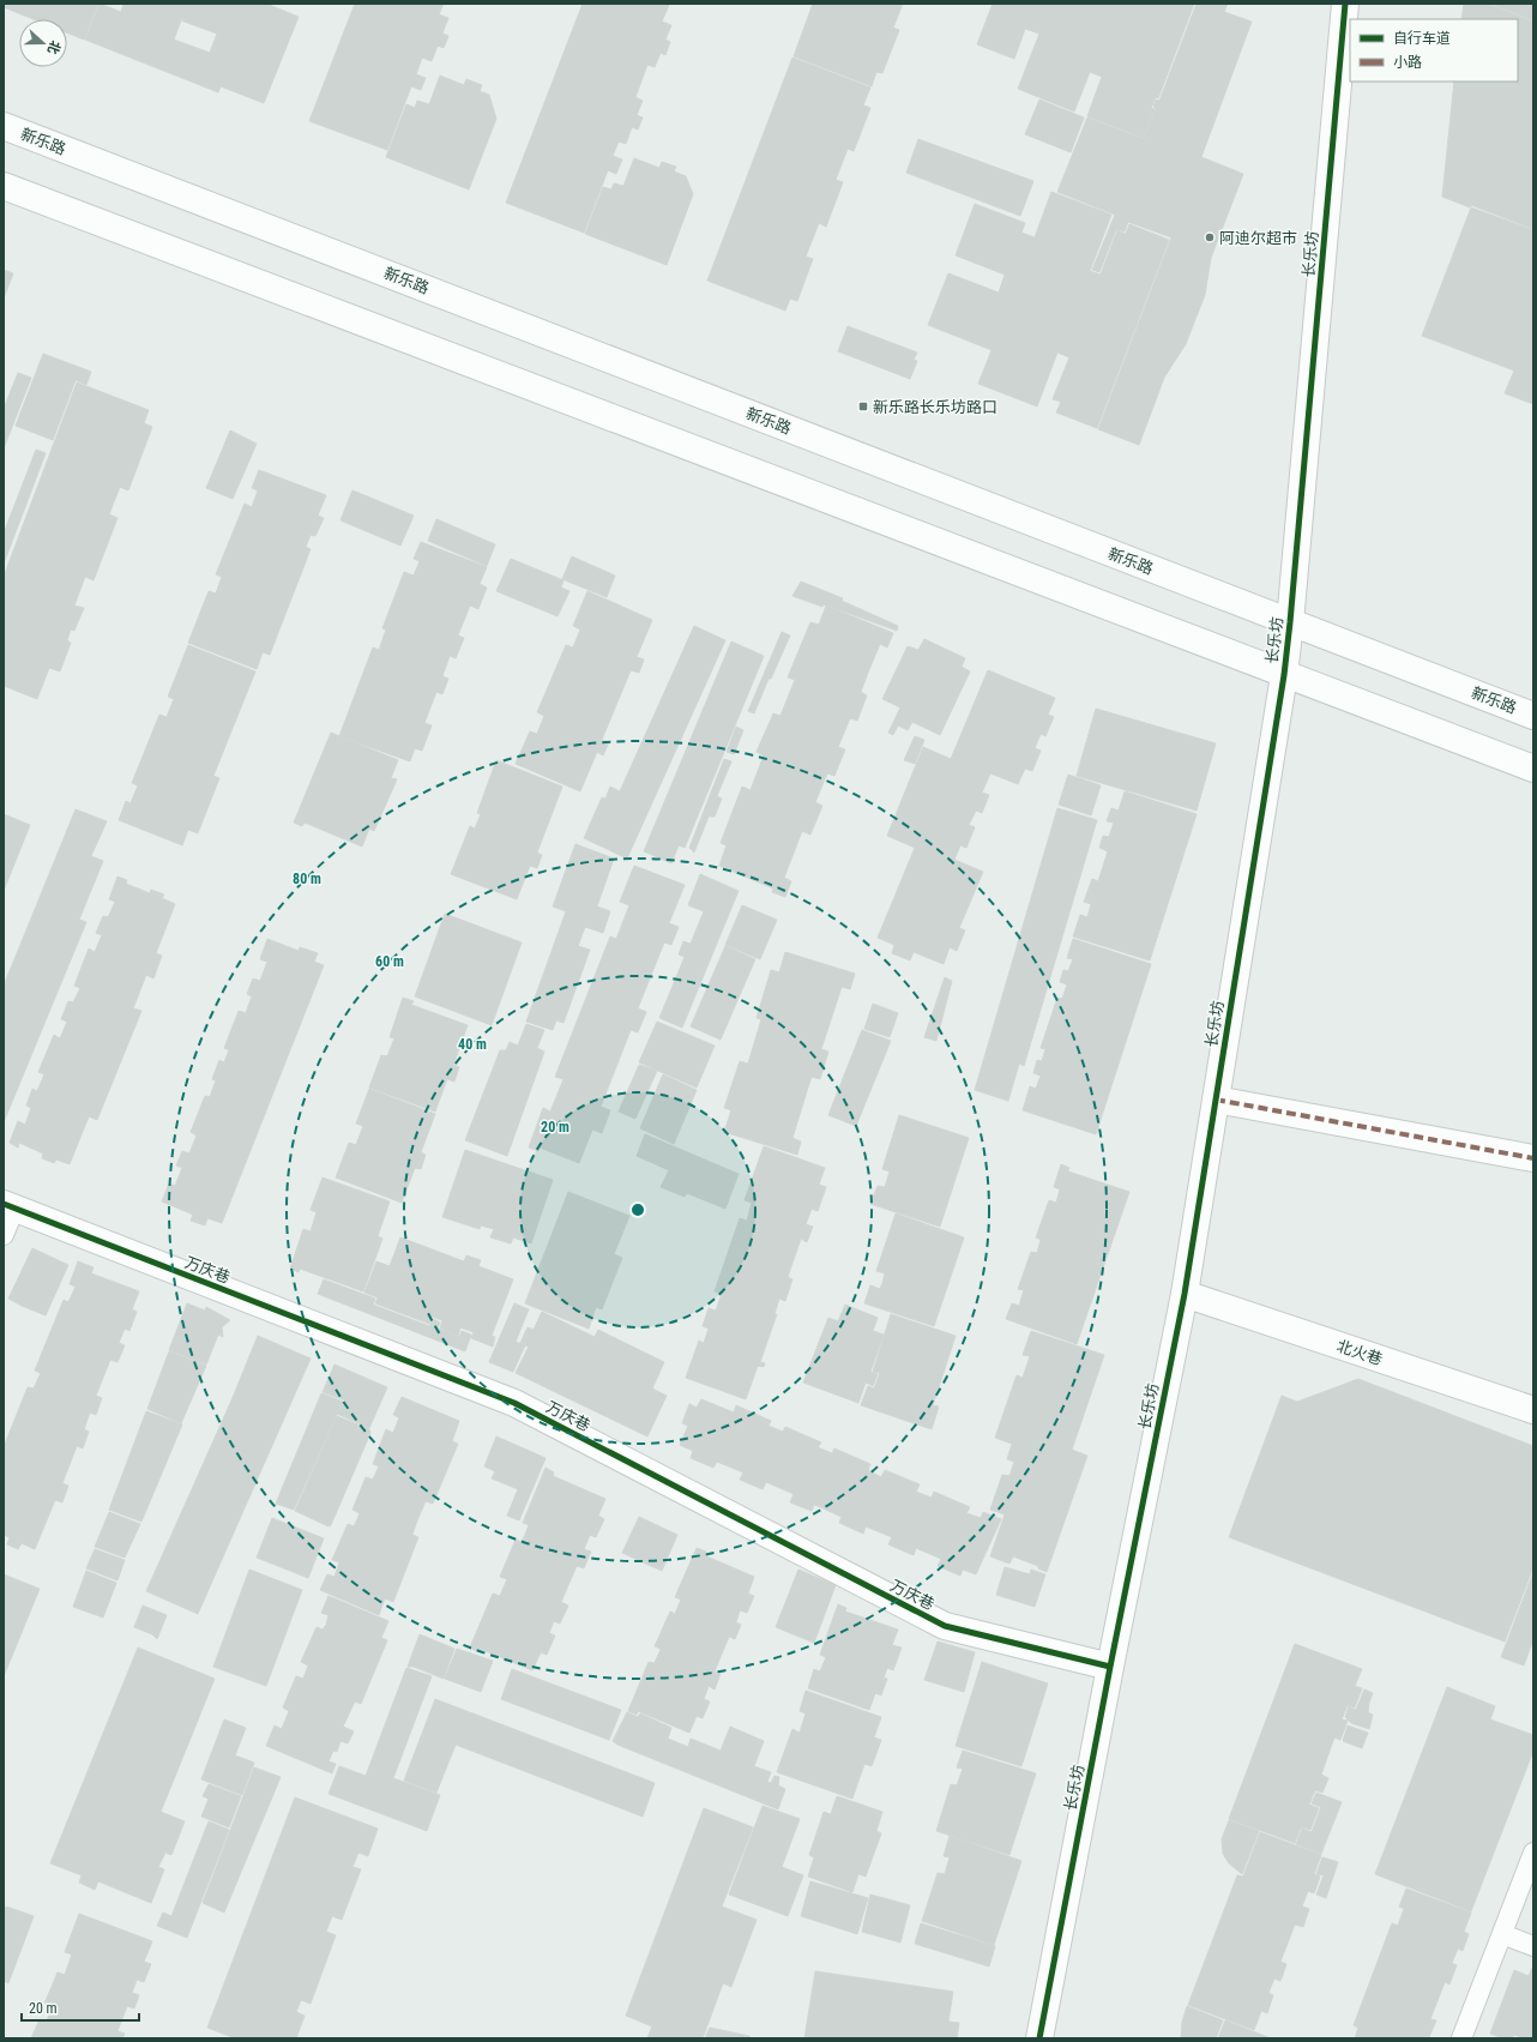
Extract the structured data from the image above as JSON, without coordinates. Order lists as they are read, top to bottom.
{
  "streets": {
    "street": [
      "新乐路",
      "长乐坊",
      "万庆巷",
      "北火巷"
    ]
  },
  "crossings": [
    ["新乐路", "长乐坊"],
    ["长乐坊", "万庆巷"],
    ["长乐坊", "北火巷"]
  ],
  "places": {
    "other": ["阿迪尔超市"],
    "transit": ["新乐路长乐坊路口"]
  },
  "legend": ["自行车道", "小路"],
  "scale_bar": "20 m",
  "north": "right",
  "rings": [
    "80 m",
    "60 m",
    "40 m",
    "20 m"
  ]
}
